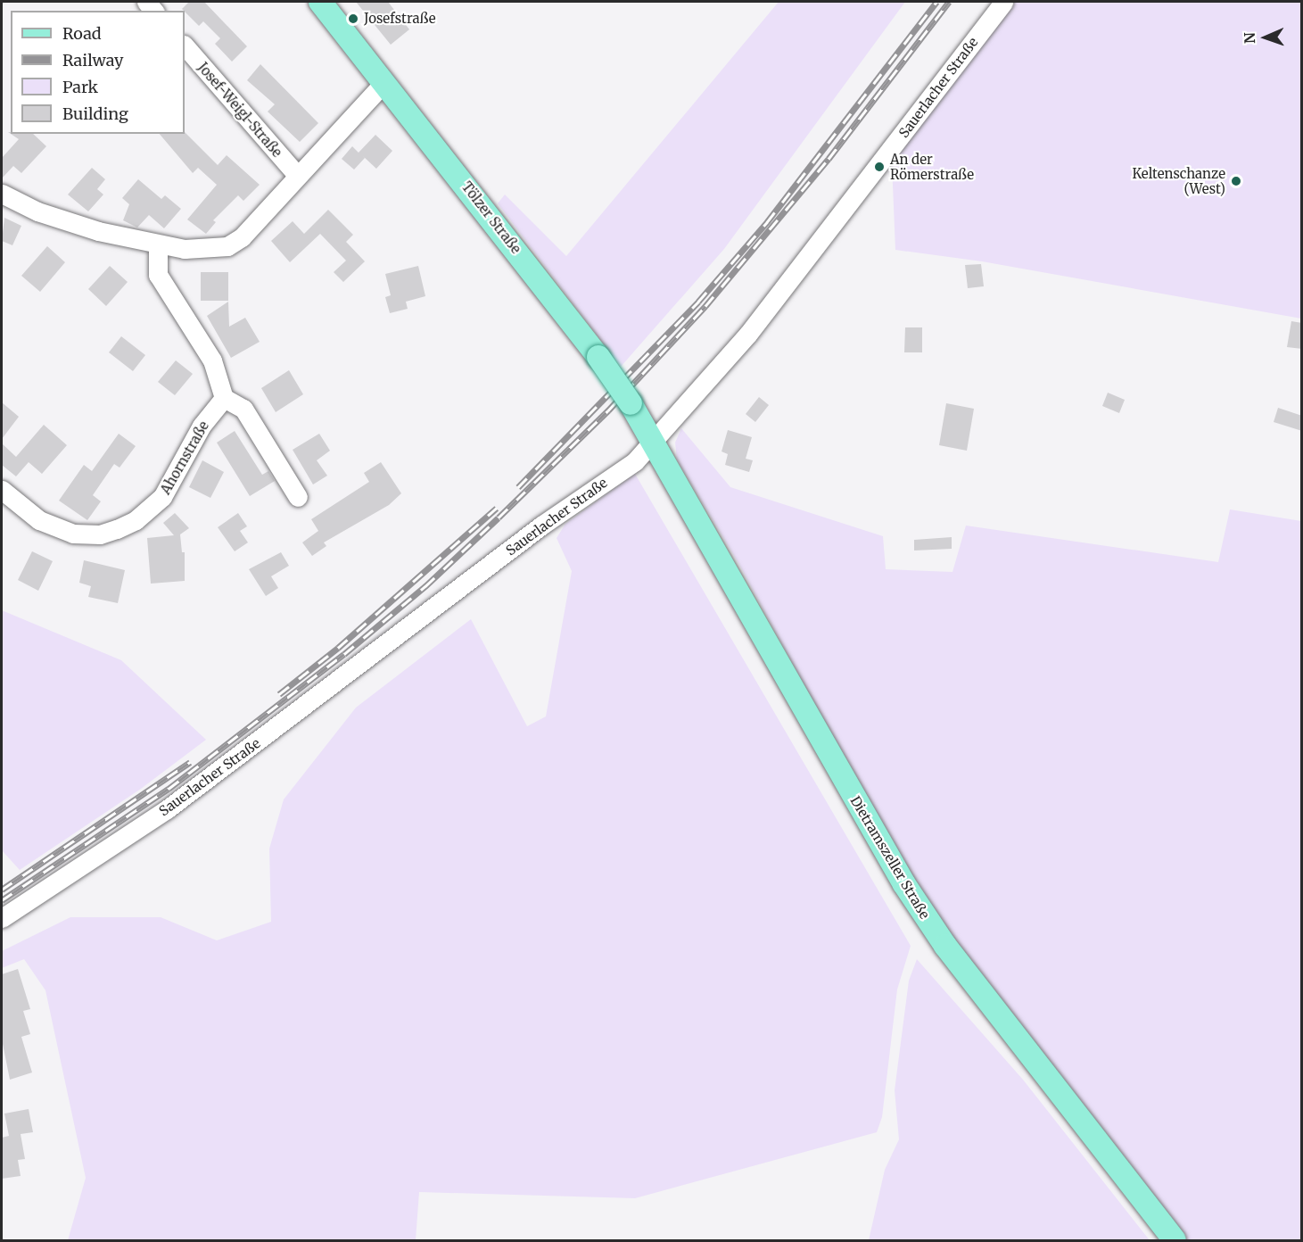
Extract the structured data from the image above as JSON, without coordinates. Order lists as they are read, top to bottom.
{
  "streets": {
    "main road": ["Tölzer Straße", "Dietramszeller Straße"],
    "street": ["Sauerlacher Straße", "Josef-Weigl-Straße", "Ahornstraße"]
  },
  "crossings": [
    ["Sauerlacher Straße", "Tölzer Straße"],
    ["Sauerlacher Straße", "Dietramszeller Straße"],
    ["Tölzer Straße", "Dietramszeller Straße"]
  ],
  "places": ["Josefstraße", "An der Römerstraße", "Keltenschanze (West)"],
  "legend": [
    "Road",
    "Railway",
    "Park",
    "Building"
  ],
  "north": "left"
}
